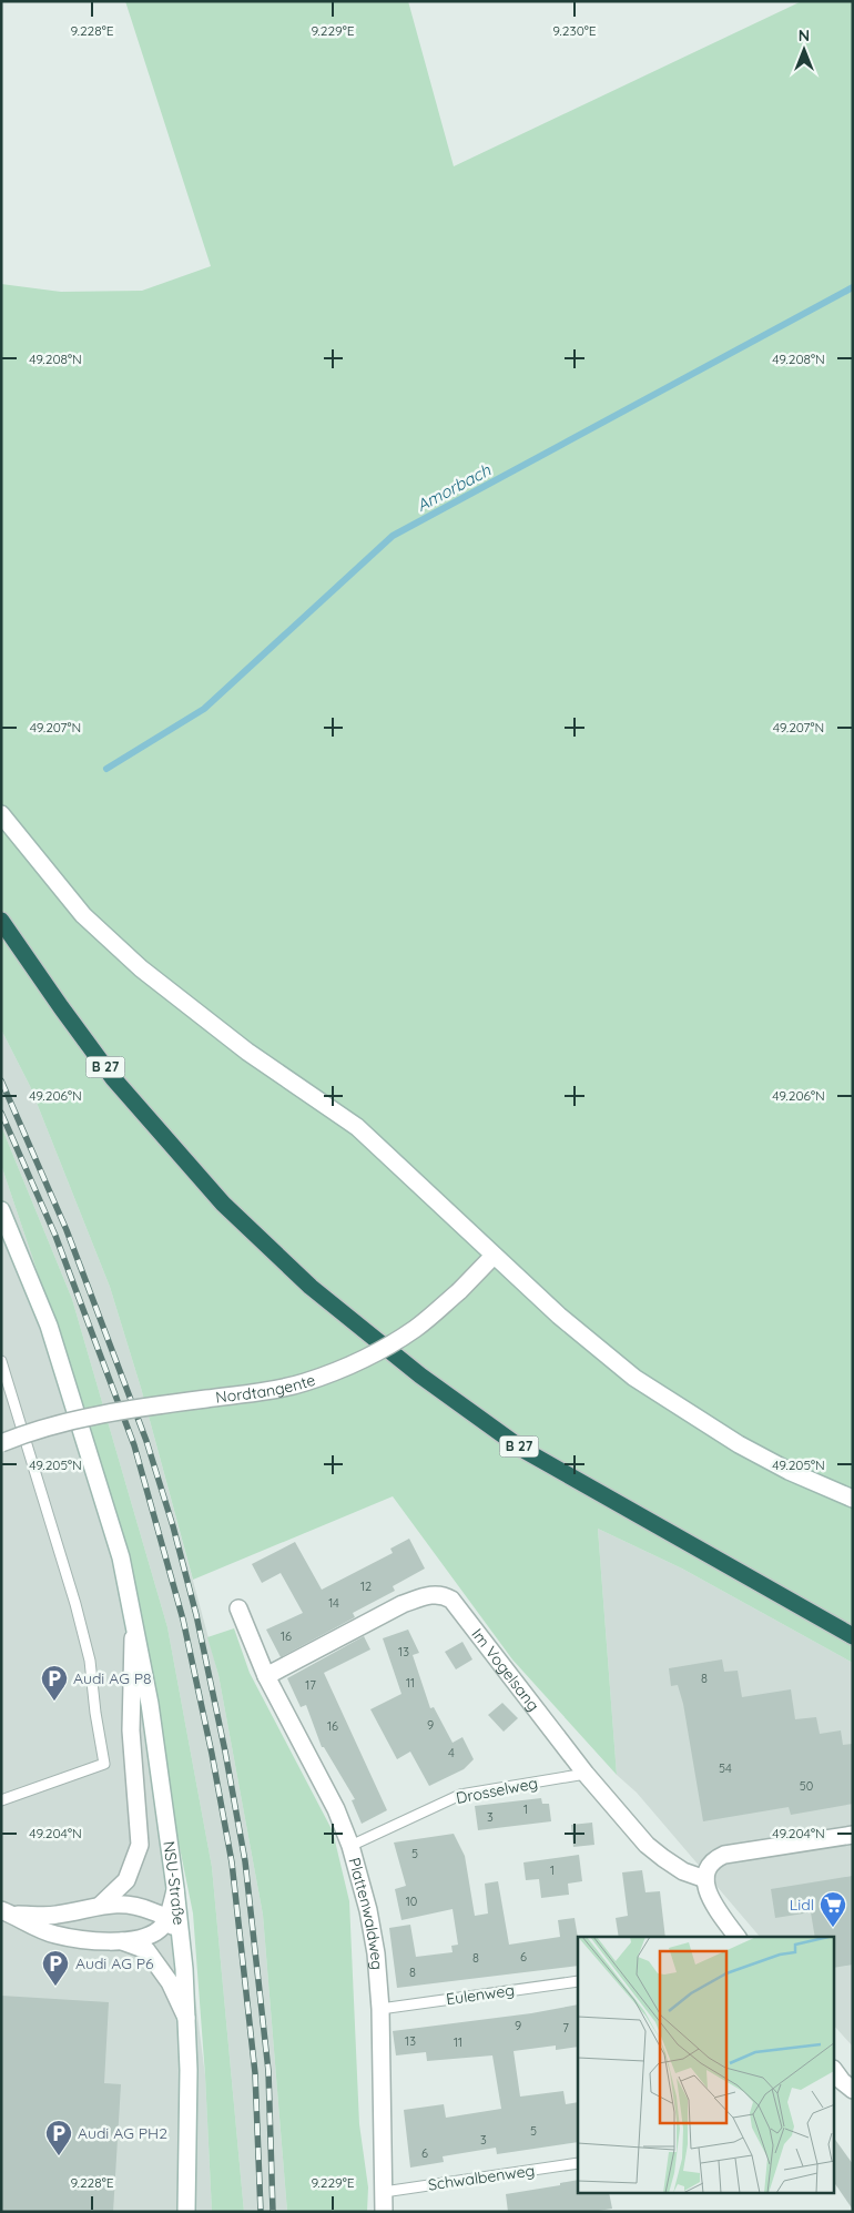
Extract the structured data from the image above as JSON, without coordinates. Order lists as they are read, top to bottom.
{
  "streets": {
    "highway": ["B 27"],
    "street": [
      "Nordtangente",
      "Im Vogelsang",
      "NSU-Straße",
      "Plattenwaldweg"
    ],
    "lane": ["Drosselweg", "Eulenweg", "Schwalbenweg"]
  },
  "crossings": [
    ["Im Vogelsang", "Drosselweg"],
    ["Im Vogelsang", "Plattenwaldweg"],
    ["Drosselweg", "Plattenwaldweg"],
    ["Plattenwaldweg", "Eulenweg"],
    ["Plattenwaldweg", "Schwalbenweg"]
  ],
  "water": ["Amorbach"],
  "places": {
    "parking": ["Audi AG P8", "Audi AG P6", "Audi AG PH2"],
    "supermarket": ["Lidl"]
  },
  "house_numbers": [
    "12",
    "14",
    "16",
    "13",
    "8",
    "11",
    "17",
    "9",
    "16",
    "4",
    "54",
    "50",
    "1",
    "3",
    "5",
    "1",
    "10",
    "6",
    "8",
    "8",
    "9",
    "7",
    "13",
    "11",
    "5",
    "3",
    "6"
  ],
  "north": "top",
  "coordinates": [
    "9.228°E",
    "9.229°E",
    "9.230°E",
    "49.208°N",
    "49.207°N",
    "49.206°N",
    "49.205°N",
    "49.204°N"
  ]
}
